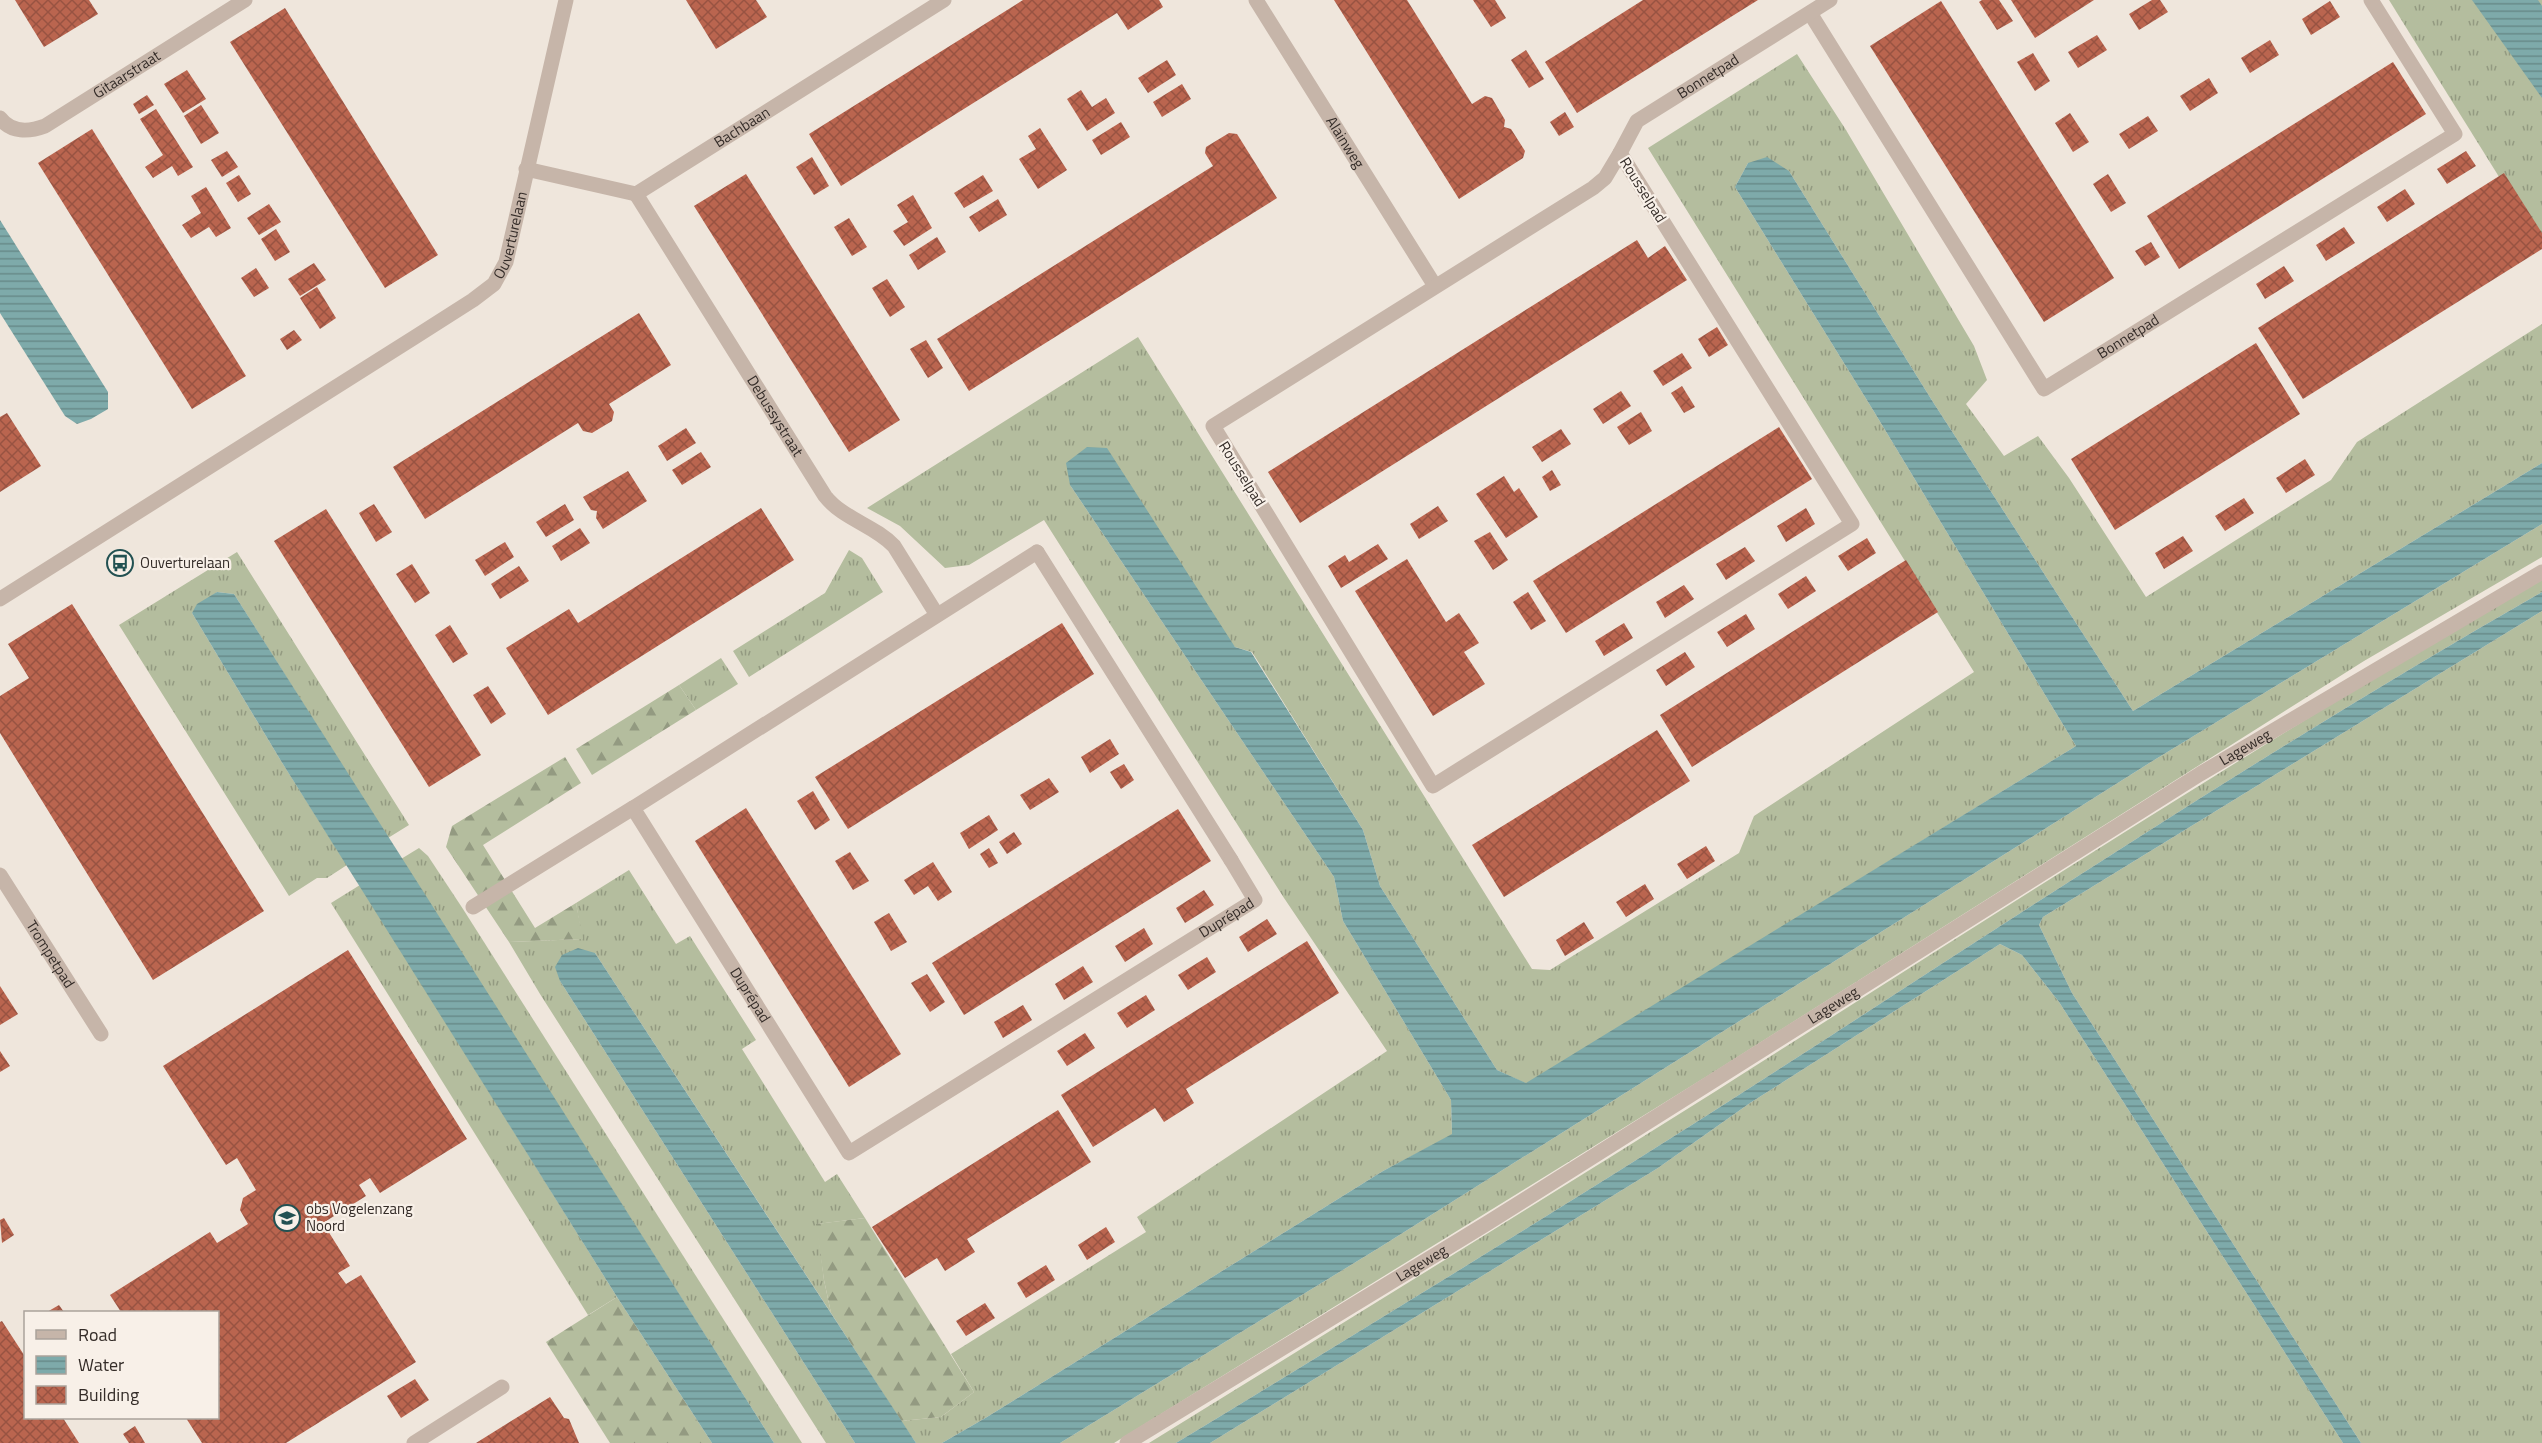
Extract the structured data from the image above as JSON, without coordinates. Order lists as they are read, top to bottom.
{
  "streets": {
    "street": [
      "Gitaarstraat",
      "Bonnetpad",
      "Bachbaan",
      "Alainweg",
      "Rousselpad",
      "Ouverturelaan",
      "Debussystraat",
      "Lageweg",
      "Duprépad",
      "Trompetpad"
    ]
  },
  "crossings": [
    ["Bonnetpad", "Rousselpad"],
    ["Bachbaan", "Debussystraat"],
    ["Alainweg", "Rousselpad"],
    ["Debussystraat", "Duprépad"]
  ],
  "places": {
    "bus stop": ["Ouverturelaan"],
    "school or university": ["obs Vogelenzang Noord"]
  },
  "legend": ["Road", "Water", "Building"]
}
